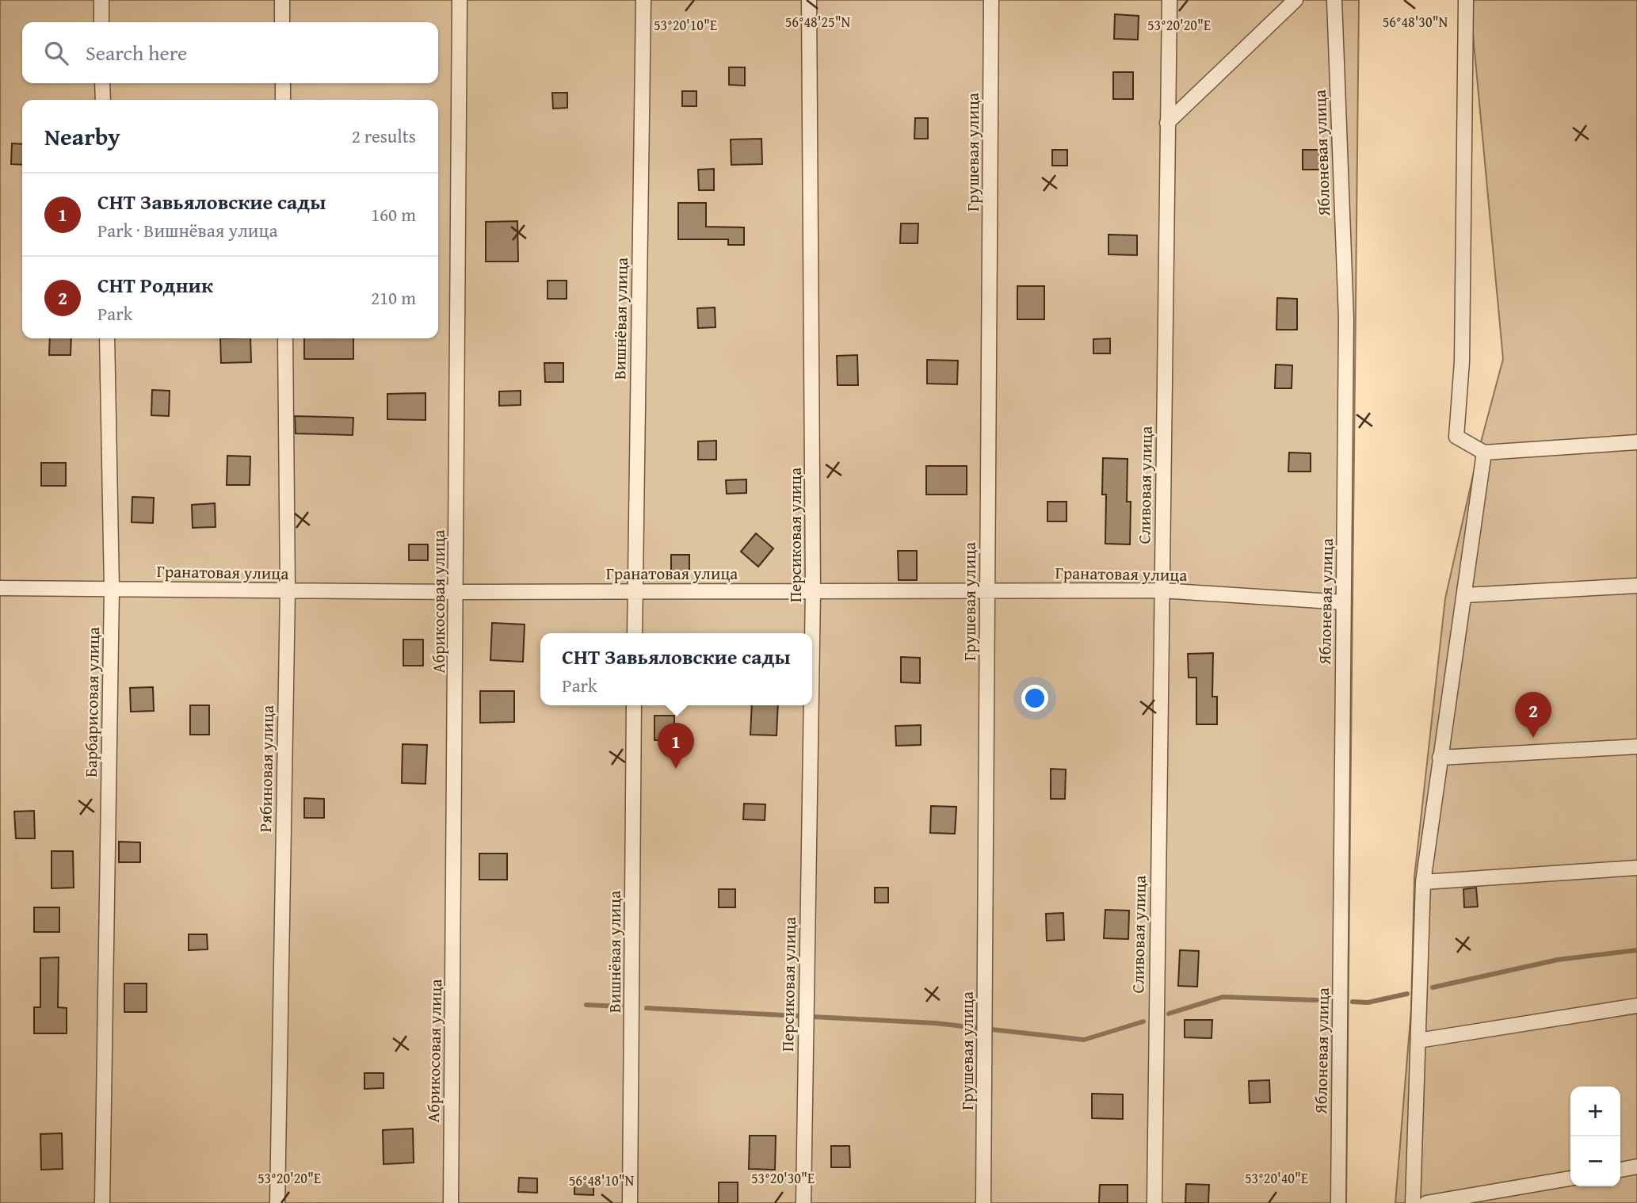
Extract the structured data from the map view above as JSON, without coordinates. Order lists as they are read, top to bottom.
{
  "streets": {
    "street": [
      "Грушевая улица",
      "Яблоневая улица",
      "Вишнёвая улица",
      "Сливовая улица",
      "Персиковая улица",
      "Гранатовая улица",
      "Абрикосовая улица",
      "Барбарисовая улица",
      "Рябиновая улица"
    ]
  },
  "crossings": [
    ["Грушевая улица", "Гранатовая улица"],
    ["Яблоневая улица", "Гранатовая улица"],
    ["Вишнёвая улица", "Гранатовая улица"],
    ["Сливовая улица", "Гранатовая улица"],
    ["Персиковая улица", "Гранатовая улица"],
    ["Гранатовая улица", "Абрикосовая улица"],
    ["Гранатовая улица", "Барбарисовая улица"],
    ["Гранатовая улица", "Рябиновая улица"]
  ],
  "page": {
    "search": "Search here",
    "heading": ["Nearby", "2 results"],
    "list": [
      {
        "mark": "1",
        "name": "СНТ Завьяловские сады",
        "note": "Park · Вишнёвая улица",
        "value": "160 m"
      },
      {
        "mark": "2",
        "name": "СНТ Родник",
        "note": "Park",
        "value": "210 m"
      }
    ],
    "popup": ["СНТ Завьяловские сады", "Park"],
    "pins": ["2", "1"],
    "map_buttons": ["+", "−"]
  },
  "coordinates": [
    "56°48'25\"N",
    "56°48'30\"N",
    "53°20'10\"E",
    "53°20'20\"E",
    "53°20'30\"E",
    "53°20'40\"E",
    "56°48'10\"N"
  ]
}
